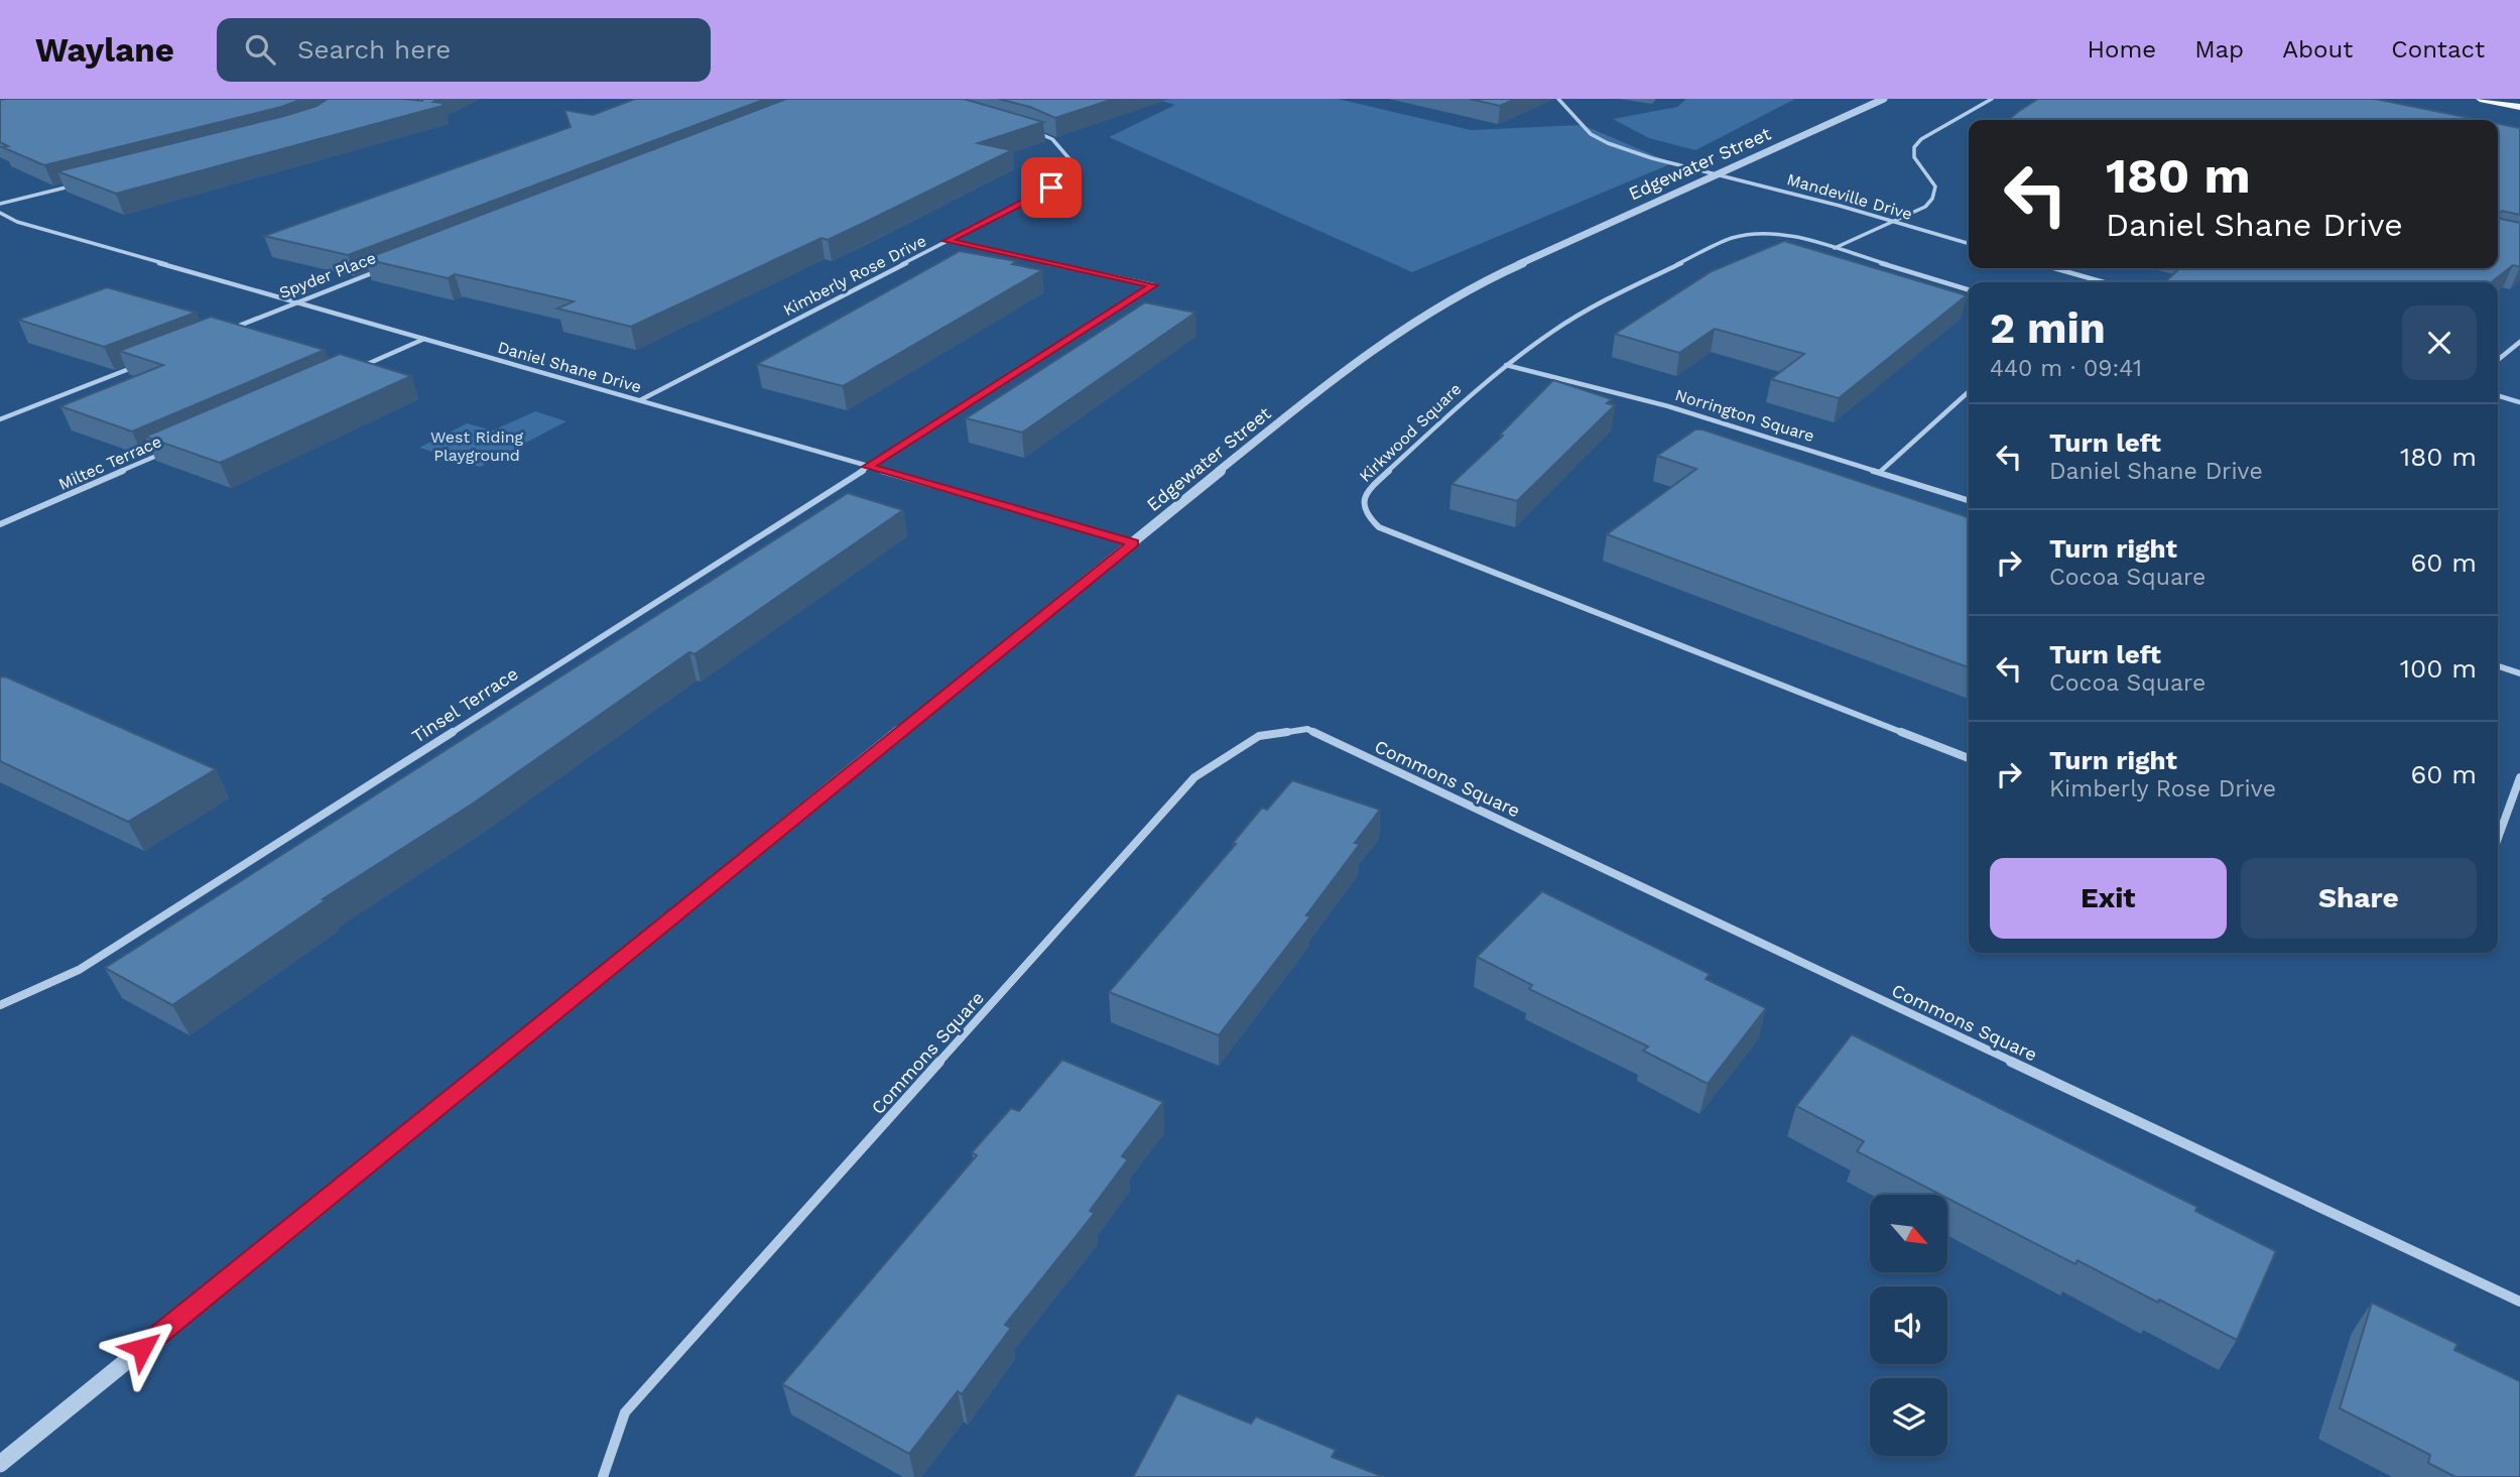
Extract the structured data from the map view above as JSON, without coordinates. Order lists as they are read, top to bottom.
{
  "streets": {
    "street": [
      "Edgewater Street",
      "Mandeville Drive",
      "Spyder Place",
      "Kimberly Rose Drive",
      "Daniel Shane Drive",
      "Norrington Square",
      "Kirkwood Square",
      "Miltec Terrace",
      "Tinsel Terrace",
      "Commons Square"
    ]
  },
  "crossings": [
    ["Edgewater Street", "Mandeville Drive"],
    ["Edgewater Street", "Daniel Shane Drive"],
    ["Spyder Place", "Daniel Shane Drive"],
    ["Kimberly Rose Drive", "Daniel Shane Drive"],
    ["Kimberly Rose Drive", "Tinsel Terrace"],
    ["Daniel Shane Drive", "Tinsel Terrace"],
    ["Norrington Square", "Kirkwood Square"]
  ],
  "parks": ["West Riding Playground"],
  "north": "bottom right",
  "page": {
    "header": "Waylane",
    "search": "Search here",
    "nav": [
      "Home",
      "Map",
      "About",
      "Contact"
    ],
    "turn": ["180 m", "Daniel Shane Drive"],
    "heading": ["2 min", "440 m · 09:41"],
    "list": [
      {
        "name": "Turn left",
        "note": "Daniel Shane Drive",
        "value": "180 m"
      },
      {
        "name": "Turn right",
        "note": "Cocoa Square",
        "value": "60 m"
      },
      {
        "name": "Turn left",
        "note": "Cocoa Square",
        "value": "100 m"
      },
      {
        "name": "Turn right",
        "note": "Kimberly Rose Drive",
        "value": "60 m"
      }
    ],
    "buttons": ["Exit", "Share"]
  }
}
